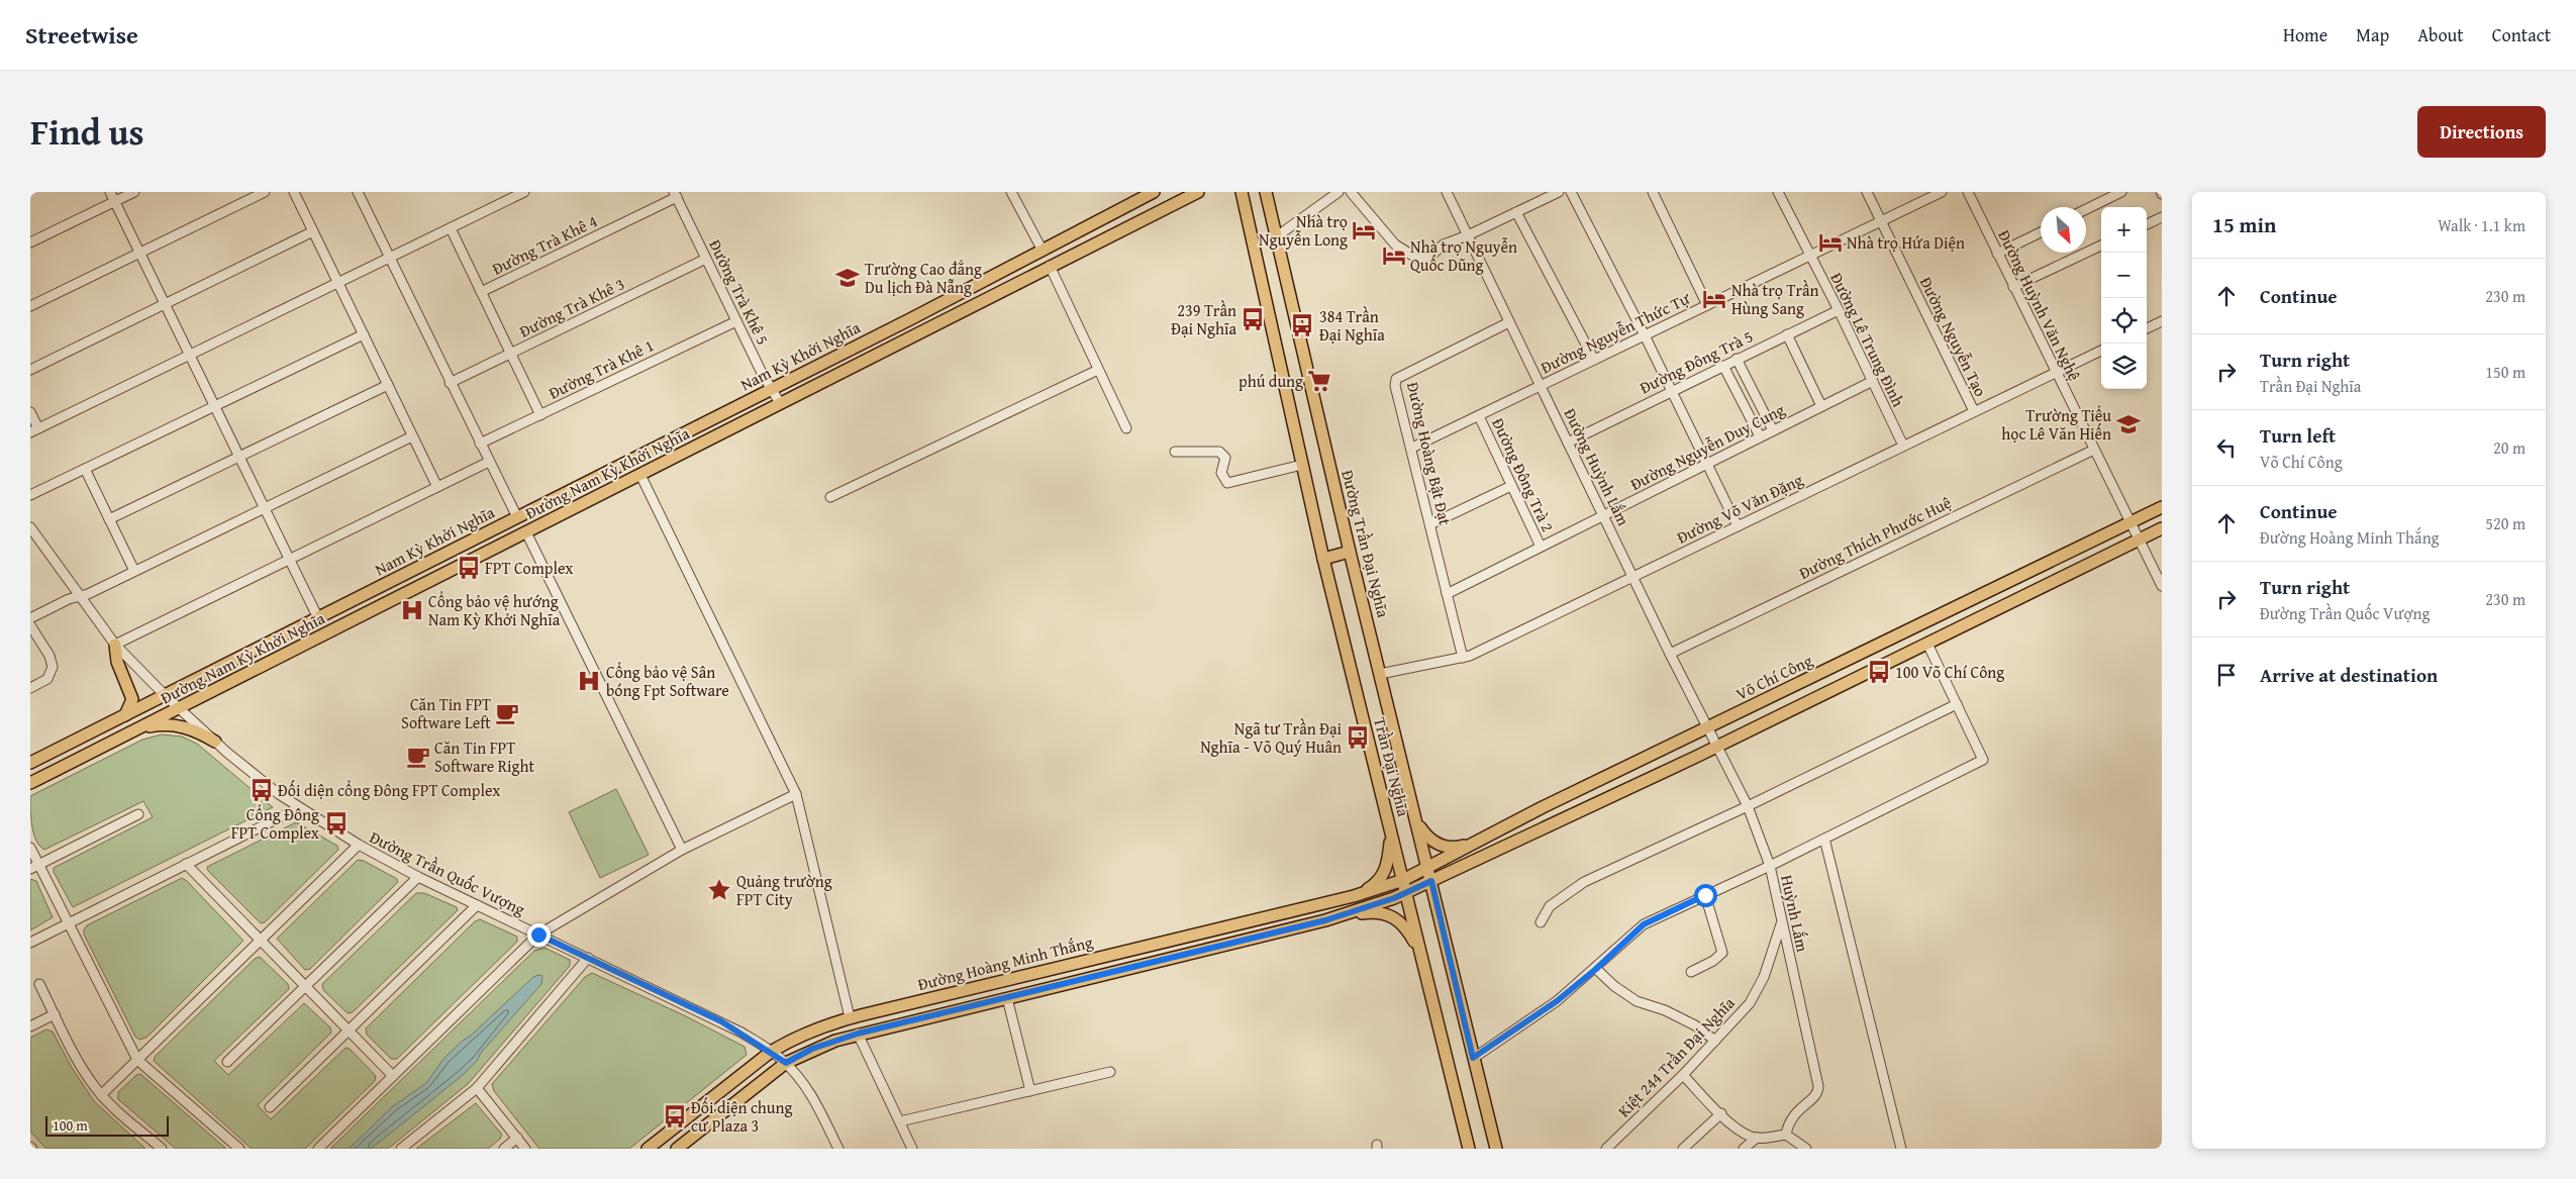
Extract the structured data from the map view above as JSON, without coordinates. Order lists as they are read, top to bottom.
{
  "streets": {
    "main road": [
      "Nam Kỳ Khởi Nghĩa",
      "Đường Nam Kỳ Khởi Nghĩa",
      "Đường Trần Đại Nghĩa",
      "Võ Chí Công",
      "Trần Đại Nghĩa",
      "Đường Hoàng Minh Thắng"
    ],
    "street": [
      "Đường Trà Khê 4",
      "Đường Trà Khê 5",
      "Đường Huỳnh Văn Nghệ",
      "Đường Trà Khê 3",
      "Đường Nguyễn Thức Tự",
      "Đường Nguyễn Tạo",
      "Đường Lê Trung Đình",
      "Đường Đông Trà 5",
      "Đường Trà Khê 1",
      "Đường Nguyễn Duy Cung",
      "Đường Hoàng Bật Đạt",
      "Đường Huỳnh Lắm",
      "Đường Đông Trà 2",
      "Đường Võ Văn Đặng",
      "Đường Thích Phước Huệ",
      "Đường Trần Quốc Vượng",
      "Huỳnh Lắm",
      "Kiệt 244 Trần Đại Nghĩa"
    ]
  },
  "crossings": [
    ["Đường Trà Khê 4", "Đường Trà Khê 5"],
    ["Đường Trà Khê 5", "Đường Trà Khê 3"],
    ["Đường Trà Khê 5", "Nam Kỳ Khởi Nghĩa"],
    ["Đường Trà Khê 5", "Đường Trà Khê 1"],
    ["Đường Trà Khê 5", "Đường Nam Kỳ Khởi Nghĩa"],
    ["Đường Huỳnh Văn Nghệ", "Đường Võ Văn Đặng"],
    ["Đường Huỳnh Văn Nghệ", "Đường Thích Phước Huệ"],
    ["Đường Huỳnh Văn Nghệ", "Võ Chí Công"],
    ["Đường Nguyễn Thức Tự", "Đường Nguyễn Tạo"],
    ["Đường Nguyễn Thức Tự", "Đường Lê Trung Đình"],
    ["Đường Nguyễn Thức Tự", "Đường Hoàng Bật Đạt"],
    ["Đường Nguyễn Thức Tự", "Đường Huỳnh Lắm"],
    ["Đường Nguyễn Thức Tự", "Đường Đông Trà 2"],
    ["Đường Nguyễn Tạo", "Đường Võ Văn Đặng"],
    ["Đường Lê Trung Đình", "Đường Đông Trà 5"],
    ["Đường Lê Trung Đình", "Đường Nguyễn Duy Cung"],
    ["Đường Lê Trung Đình", "Đường Võ Văn Đặng"],
    ["Nam Kỳ Khởi Nghĩa", "Đường Trần Quốc Vượng"],
    ["Đường Đông Trà 5", "Đường Huỳnh Lắm"],
    ["Đường Nguyễn Duy Cung", "Đường Hoàng Bật Đạt"],
    ["Đường Nguyễn Duy Cung", "Đường Huỳnh Lắm"],
    ["Đường Nguyễn Duy Cung", "Đường Đông Trà 2"],
    ["Đường Hoàng Bật Đạt", "Đường Huỳnh Lắm"],
    ["Đường Hoàng Bật Đạt", "Đường Võ Văn Đặng"],
    ["Đường Huỳnh Lắm", "Đường Võ Văn Đặng"],
    ["Đường Huỳnh Lắm", "Đường Thích Phước Huệ"],
    ["Đường Huỳnh Lắm", "Võ Chí Công"],
    ["Đường Huỳnh Lắm", "Huỳnh Lắm"],
    ["Đường Nam Kỳ Khởi Nghĩa", "Đường Trần Quốc Vượng"],
    ["Đường Võ Văn Đặng", "Đường Trần Đại Nghĩa"],
    ["Đường Trần Đại Nghĩa", "Võ Chí Công"],
    ["Võ Chí Công", "Trần Đại Nghĩa"],
    ["Võ Chí Công", "Đường Hoàng Minh Thắng"],
    ["Trần Đại Nghĩa", "Đường Hoàng Minh Thắng"],
    ["Đường Trần Quốc Vượng", "Đường Hoàng Minh Thắng"],
    ["Huỳnh Lắm", "Kiệt 244 Trần Đại Nghĩa"]
  ],
  "places": {
    "hotel": [
      "Nhà trọ Nguyễn Long",
      "Nhà trọ Hứa Diện",
      "Nhà trọ Nguyễn Quốc Dũng",
      "Nhà trọ Trần Hùng Sang"
    ],
    "school or university": ["Trường Cao đẳng Du lịch Đà Nẵng", "Trường Tiểu học Lê Văn Hiến"],
    "bus stop": [
      "239 Trần Đại Nghĩa",
      "384 Trần Đại Nghĩa",
      "FPT Complex",
      "100 Võ Chí Công",
      "Ngã tư Trần Đại Nghĩa - Võ Quý Huân",
      "Đối diện cổng Đông FPT Complex",
      "Cổng Đông FPT Complex",
      "Đối diện chung cư Plaza 3"
    ],
    "supermarket": ["phú dung"],
    "hospital": ["Cổng bảo vệ hướng Nam Kỳ Khởi Nghĩa", "Cổng bảo vệ Sân bóng Fpt Software"],
    "cafe": ["Căn Tin FPT Software Left", "Căn Tin FPT Software Right"],
    "place": ["Quảng trường FPT City"]
  },
  "scale_bar": "100 m",
  "north": "bottom right",
  "page": {
    "header": "Streetwise",
    "nav": [
      "Home",
      "Map",
      "About",
      "Contact"
    ],
    "title": "Find us",
    "buttons": "Directions",
    "heading": ["15 min", "Walk · 1.1 km"],
    "map_buttons": ["+", "−"],
    "list": [
      ["Continue", "230 m"],
      ["Turn right", "Trần Đại Nghĩa", "150 m"],
      ["Turn left", "Võ Chí Công", "20 m"],
      ["Continue", "Đường Hoàng Minh Thắng", "520 m"],
      ["Turn right", "Đường Trần Quốc Vượng", "230 m"],
      "Arrive at destination"
    ],
    "scale": "100 m"
  }
}
